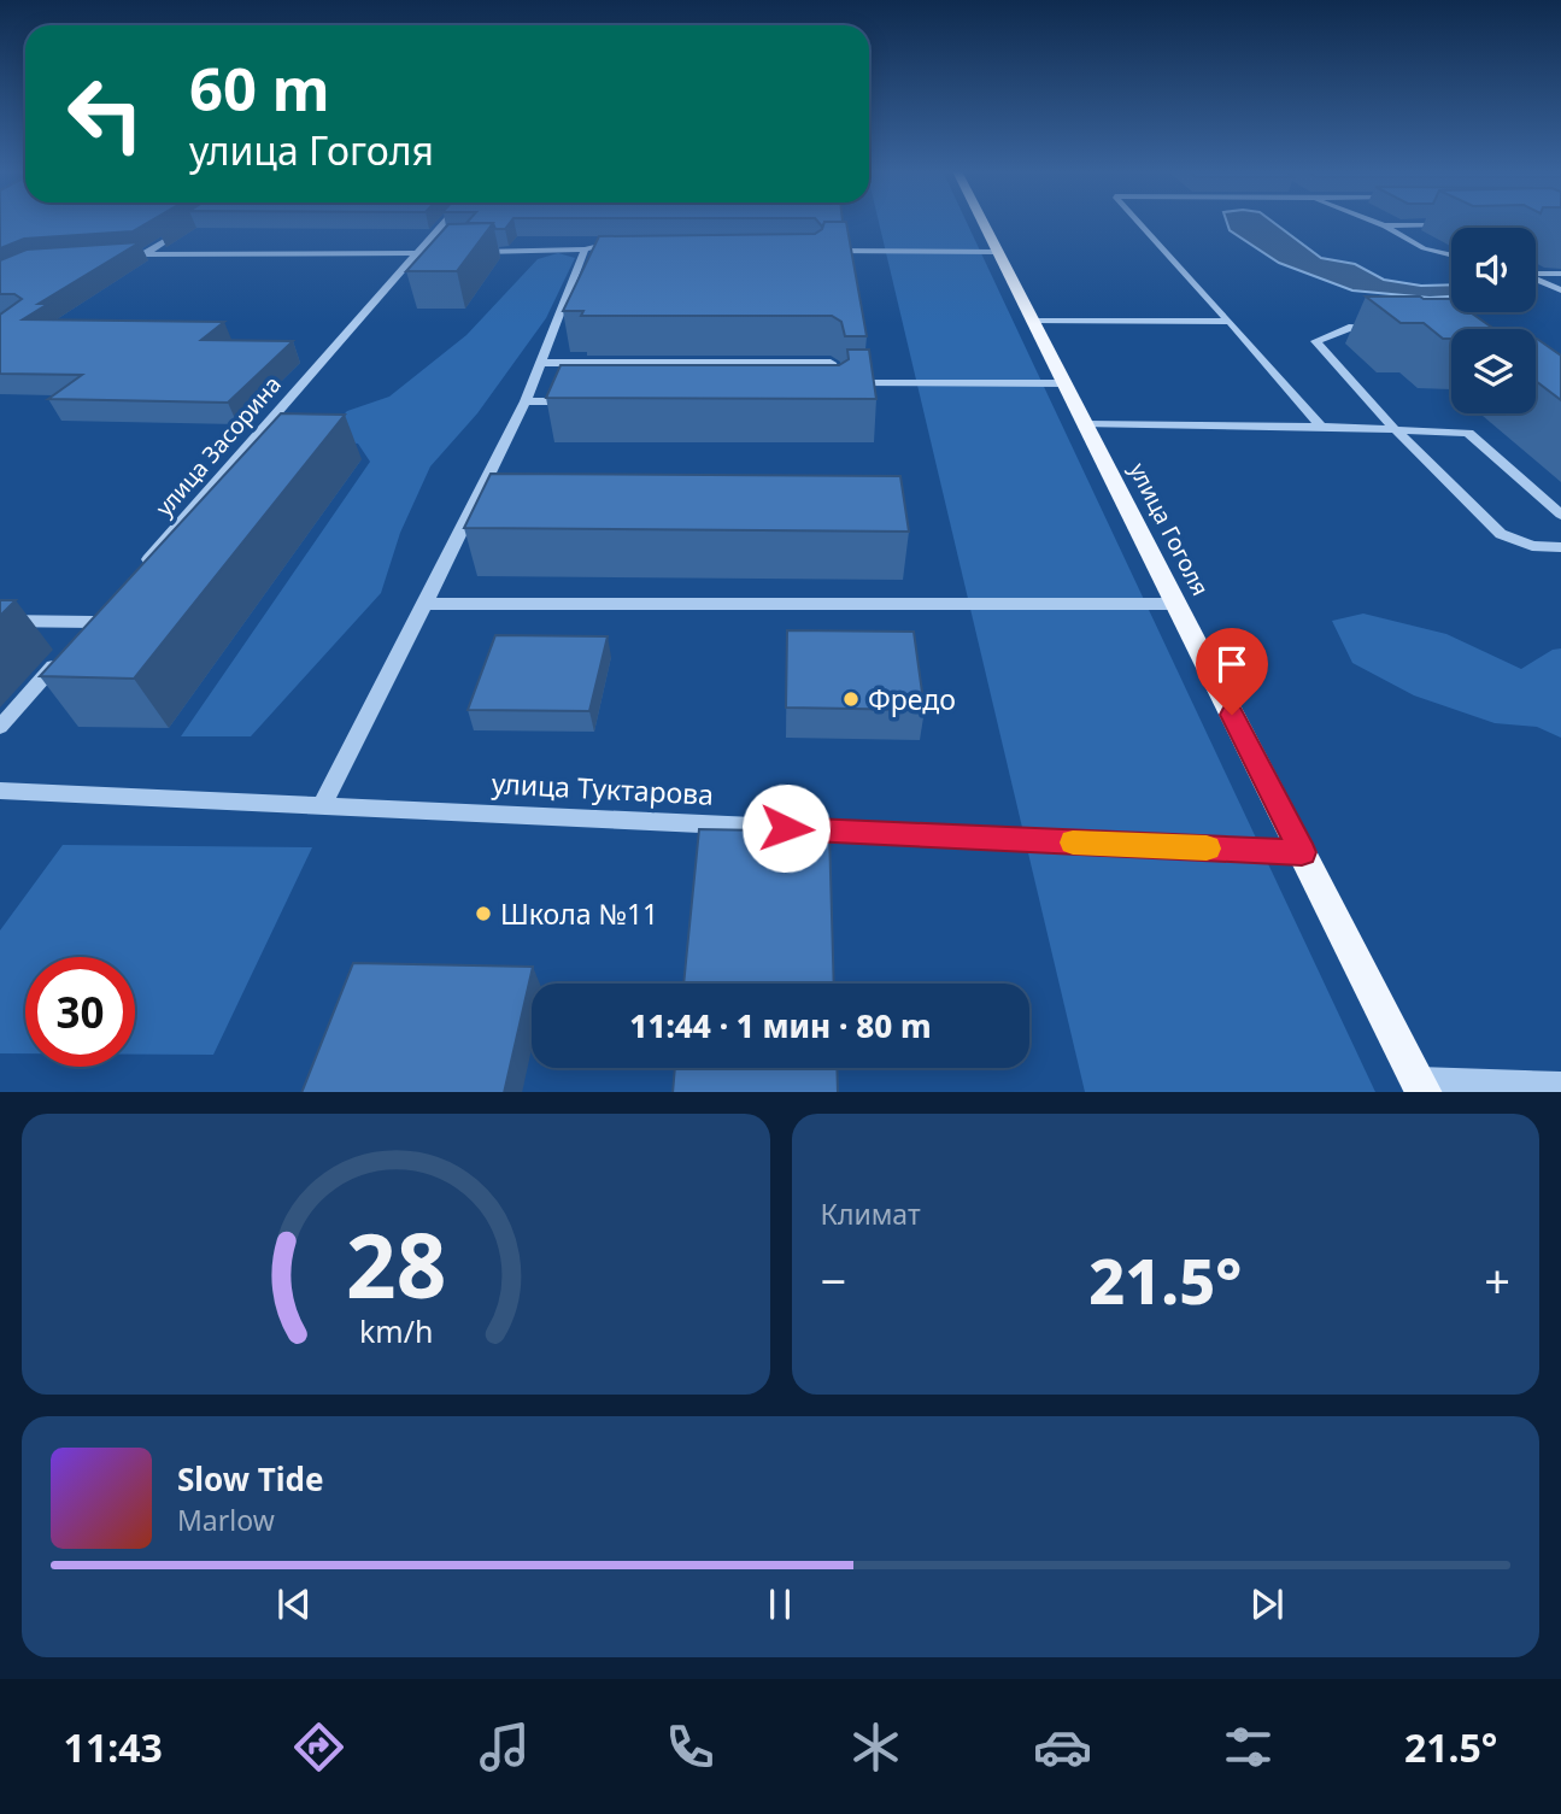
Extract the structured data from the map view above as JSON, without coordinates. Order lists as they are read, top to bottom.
{
  "streets": {
    "main road": ["улица Гоголя"],
    "street": ["улица Засорина", "улица Туктарова"]
  },
  "crossings": [
    ["улица Гоголя", "улица Туктарова"]
  ],
  "places": ["Фредо", "Школа №11"],
  "page": {
    "turn": ["60 m", "улица Гоголя"],
    "limit": "30",
    "trip": "11:44 · 1 мин · 80 m",
    "tile": "Климат",
    "heat": ["−", "21.5°", "+"],
    "song": ["Slow Tide", "Marlow"],
    "tabs": ["11:43", "21.5°"],
    "gauge": ["28", "km/h"]
  }
}
